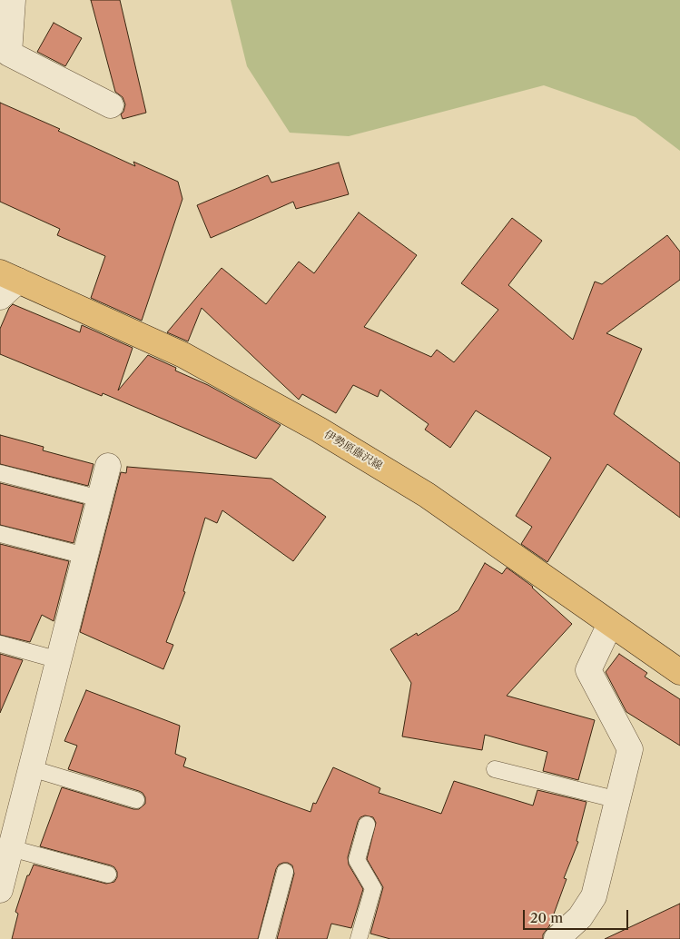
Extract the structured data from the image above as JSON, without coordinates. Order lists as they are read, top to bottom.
{
  "streets": {
    "main road": ["伊勢原藤沢線"]
  },
  "scale_bar": "20 m"
}
